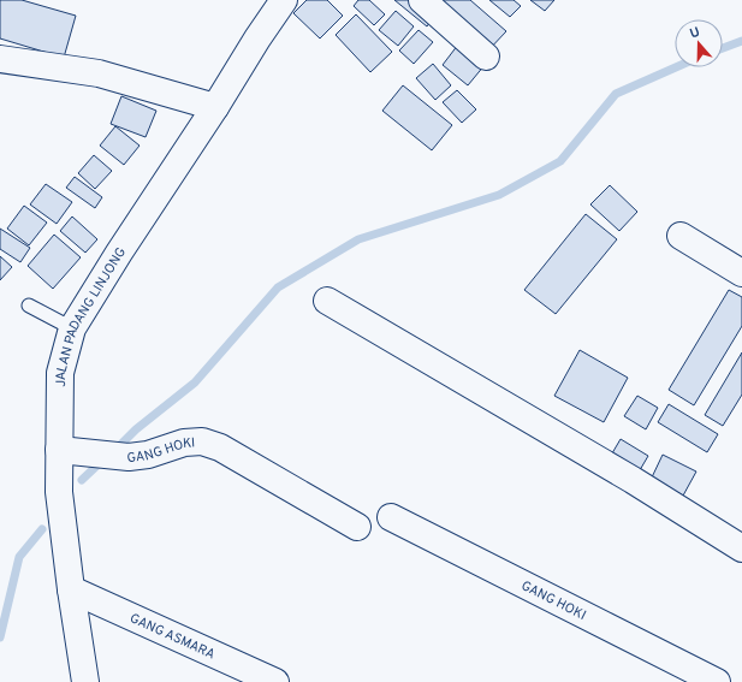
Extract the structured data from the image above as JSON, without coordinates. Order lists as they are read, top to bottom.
{
  "streets": {
    "street": ["JALAN PADANG LINJONG", "GANG HOKI", "GANG ASMARA"]
  },
  "crossings": [
    ["JALAN PADANG LINJONG", "GANG HOKI"],
    ["JALAN PADANG LINJONG", "GANG ASMARA"]
  ],
  "north": "top"
}
